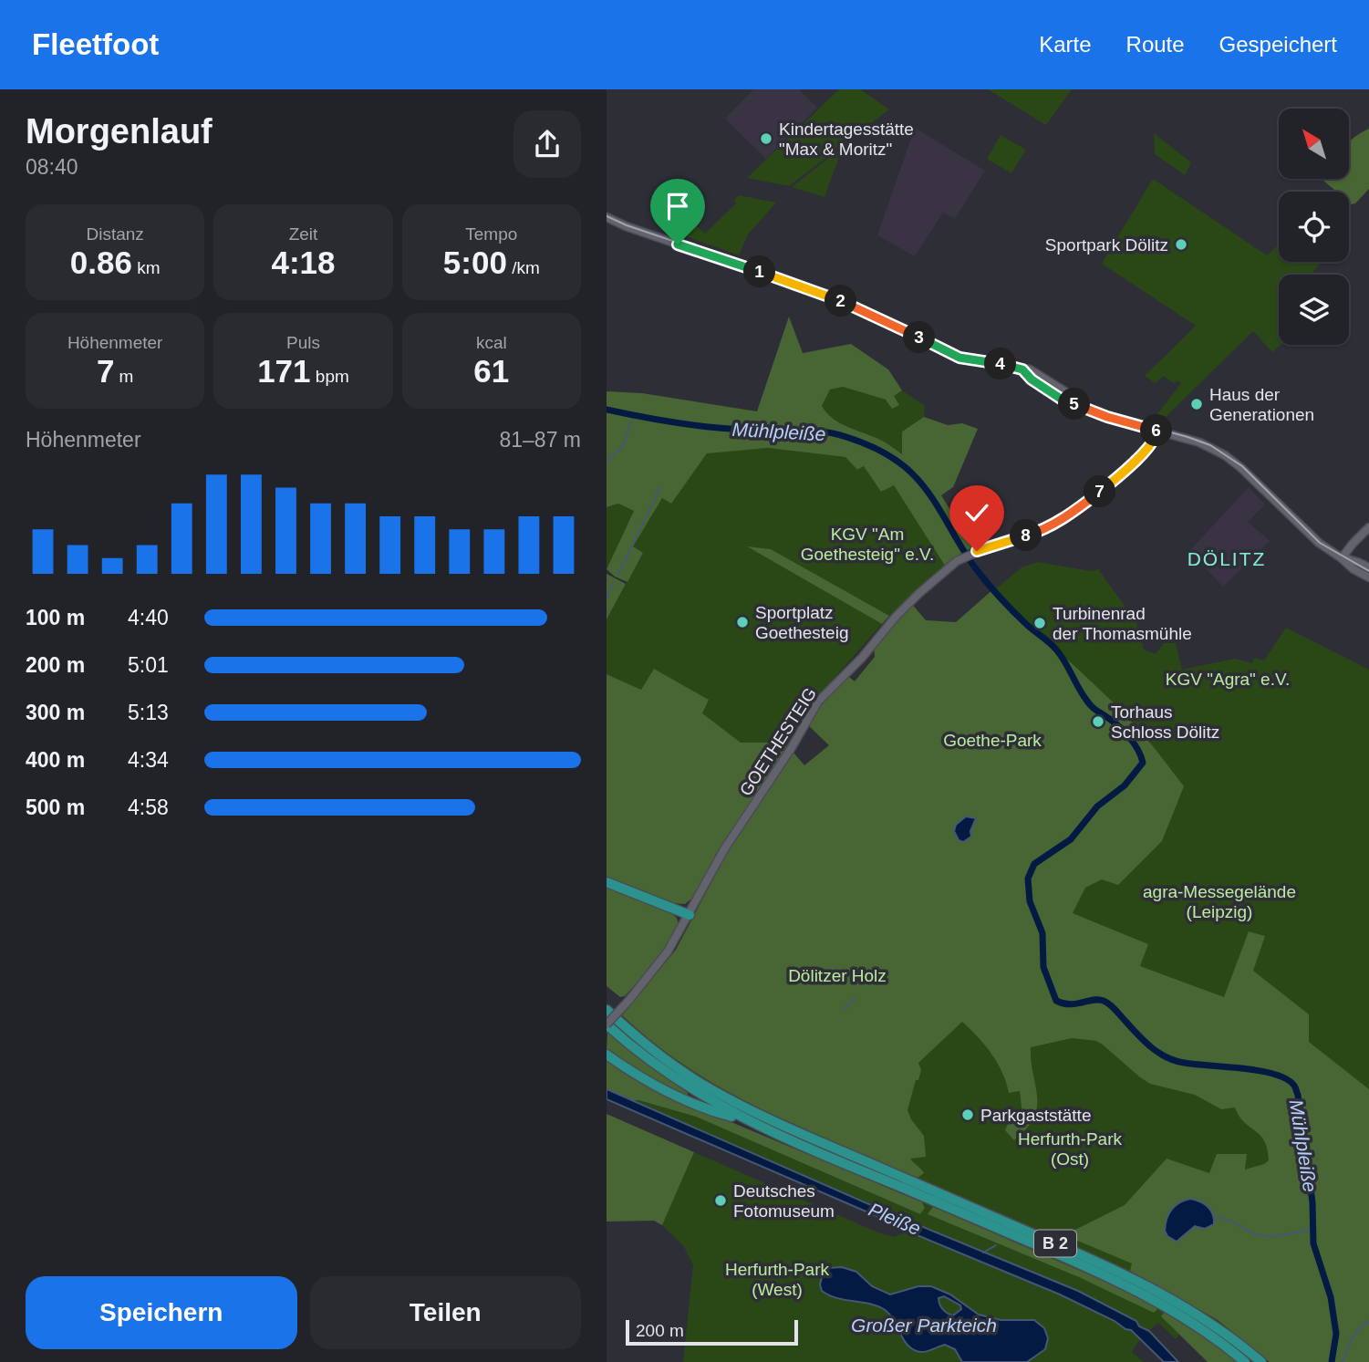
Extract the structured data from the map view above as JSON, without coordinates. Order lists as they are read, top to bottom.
{
  "streets": {
    "highway": ["B 2"],
    "main road": ["GOETHESTEIG"]
  },
  "crossings": [
    ["GOETHESTEIG", "B 2"]
  ],
  "districts": ["DÖLITZ"],
  "water": ["Mühlpleiße", "Pleiße", "Großer Parkteich"],
  "parks": [
    "KGV \"Am Goethesteig\" e.V.",
    "KGV \"Agra\" e.V.",
    "Goethe-Park",
    "agra-Messegelände (Leipzig)",
    "Dölitzer Holz",
    "Herfurth-Park (Ost)",
    "Herfurth-Park (West)"
  ],
  "places": [
    "Kindertagesstätte \"Max & Moritz\"",
    "Sportpark Dölitz",
    "Haus der Generationen",
    "Sportplatz Goethesteig",
    "Turbinenrad der Thomasmühle",
    "Torhaus Schloss Dölitz",
    "Parkgaststätte",
    "Deutsches Fotomuseum"
  ],
  "scale_bar": "200 m",
  "north": "top left",
  "page": {
    "header": "Fleetfoot",
    "nav": ["Karte", "Route", "Gespeichert"],
    "heading": ["Morgenlauf", "08:40"],
    "stats": [
      ["Distanz", "0.86 km"],
      ["Zeit", "4:18"],
      ["Tempo", "5:00 /km"],
      ["Höhenmeter", "7 m"],
      ["Puls", "171 bpm"],
      ["kcal", "61"]
    ],
    "pins": [
      "1",
      "2",
      "3",
      "4",
      "5",
      "6",
      "7",
      "8"
    ],
    "chart": ["Höhenmeter", "81–87 m"],
    "list": [
      {
        "name": "100 m",
        "note": "4:40"
      },
      {
        "name": "200 m",
        "note": "5:01"
      },
      {
        "name": "300 m",
        "note": "5:13"
      },
      {
        "name": "400 m",
        "note": "4:34"
      },
      {
        "name": "500 m",
        "note": "4:58"
      }
    ],
    "buttons": ["Speichern", "Teilen"],
    "scale": "200 m"
  }
}
